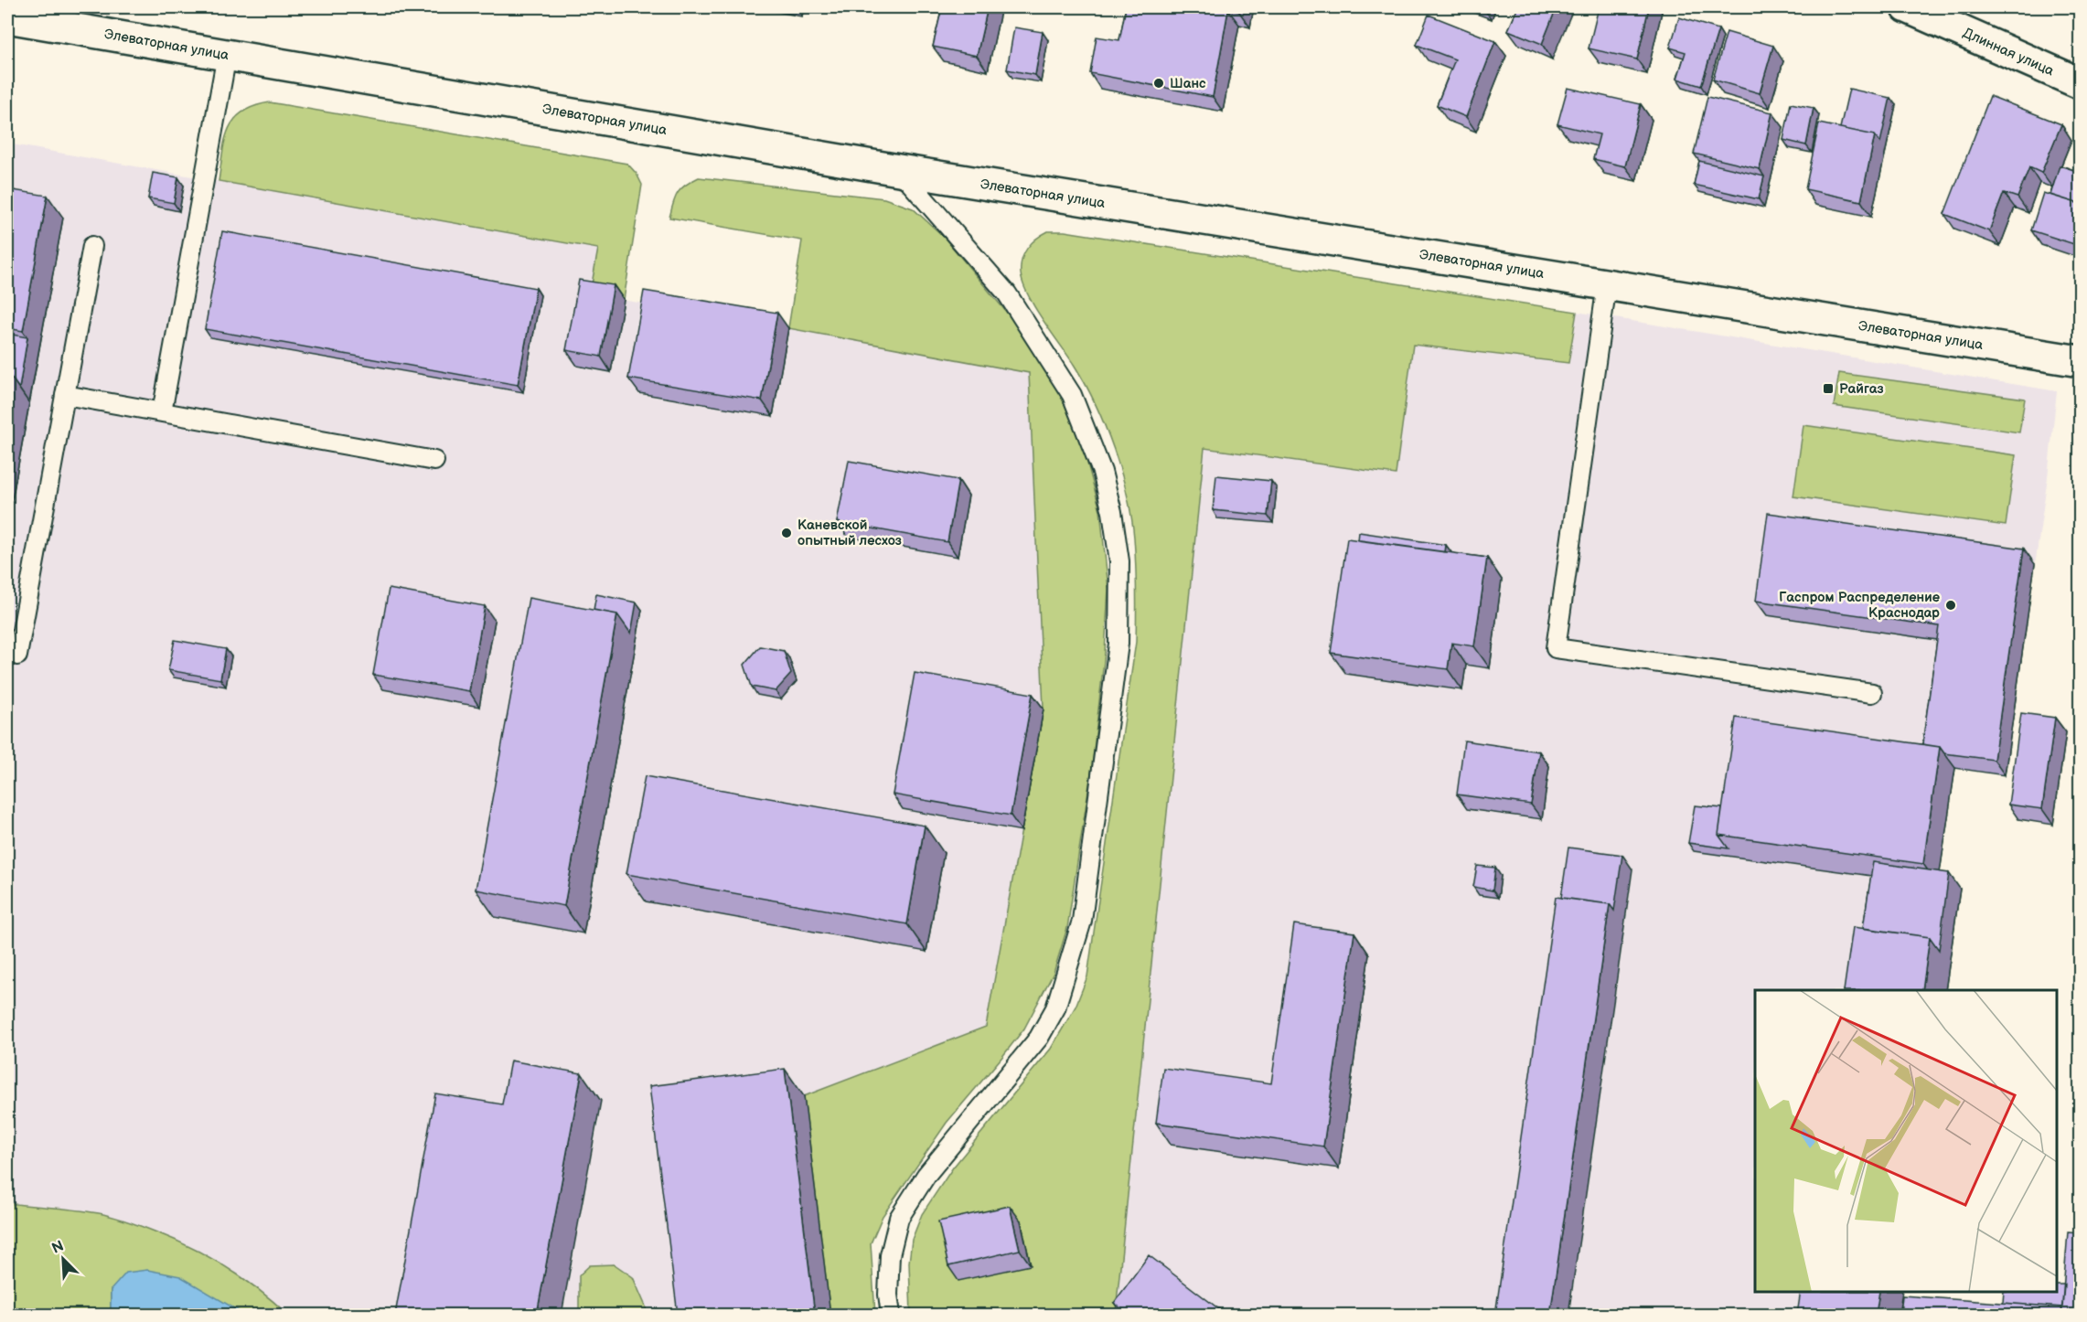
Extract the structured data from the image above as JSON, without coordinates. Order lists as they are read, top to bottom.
{
  "streets": {
    "street": ["Элеваторная улица", "Длинная улица"]
  },
  "places": {
    "other": ["Шанс", "Каневской опытный лесхоз", "Гаспром Распределение Краснодар"],
    "transit": ["Райгаз"]
  },
  "north": "top left"
}
